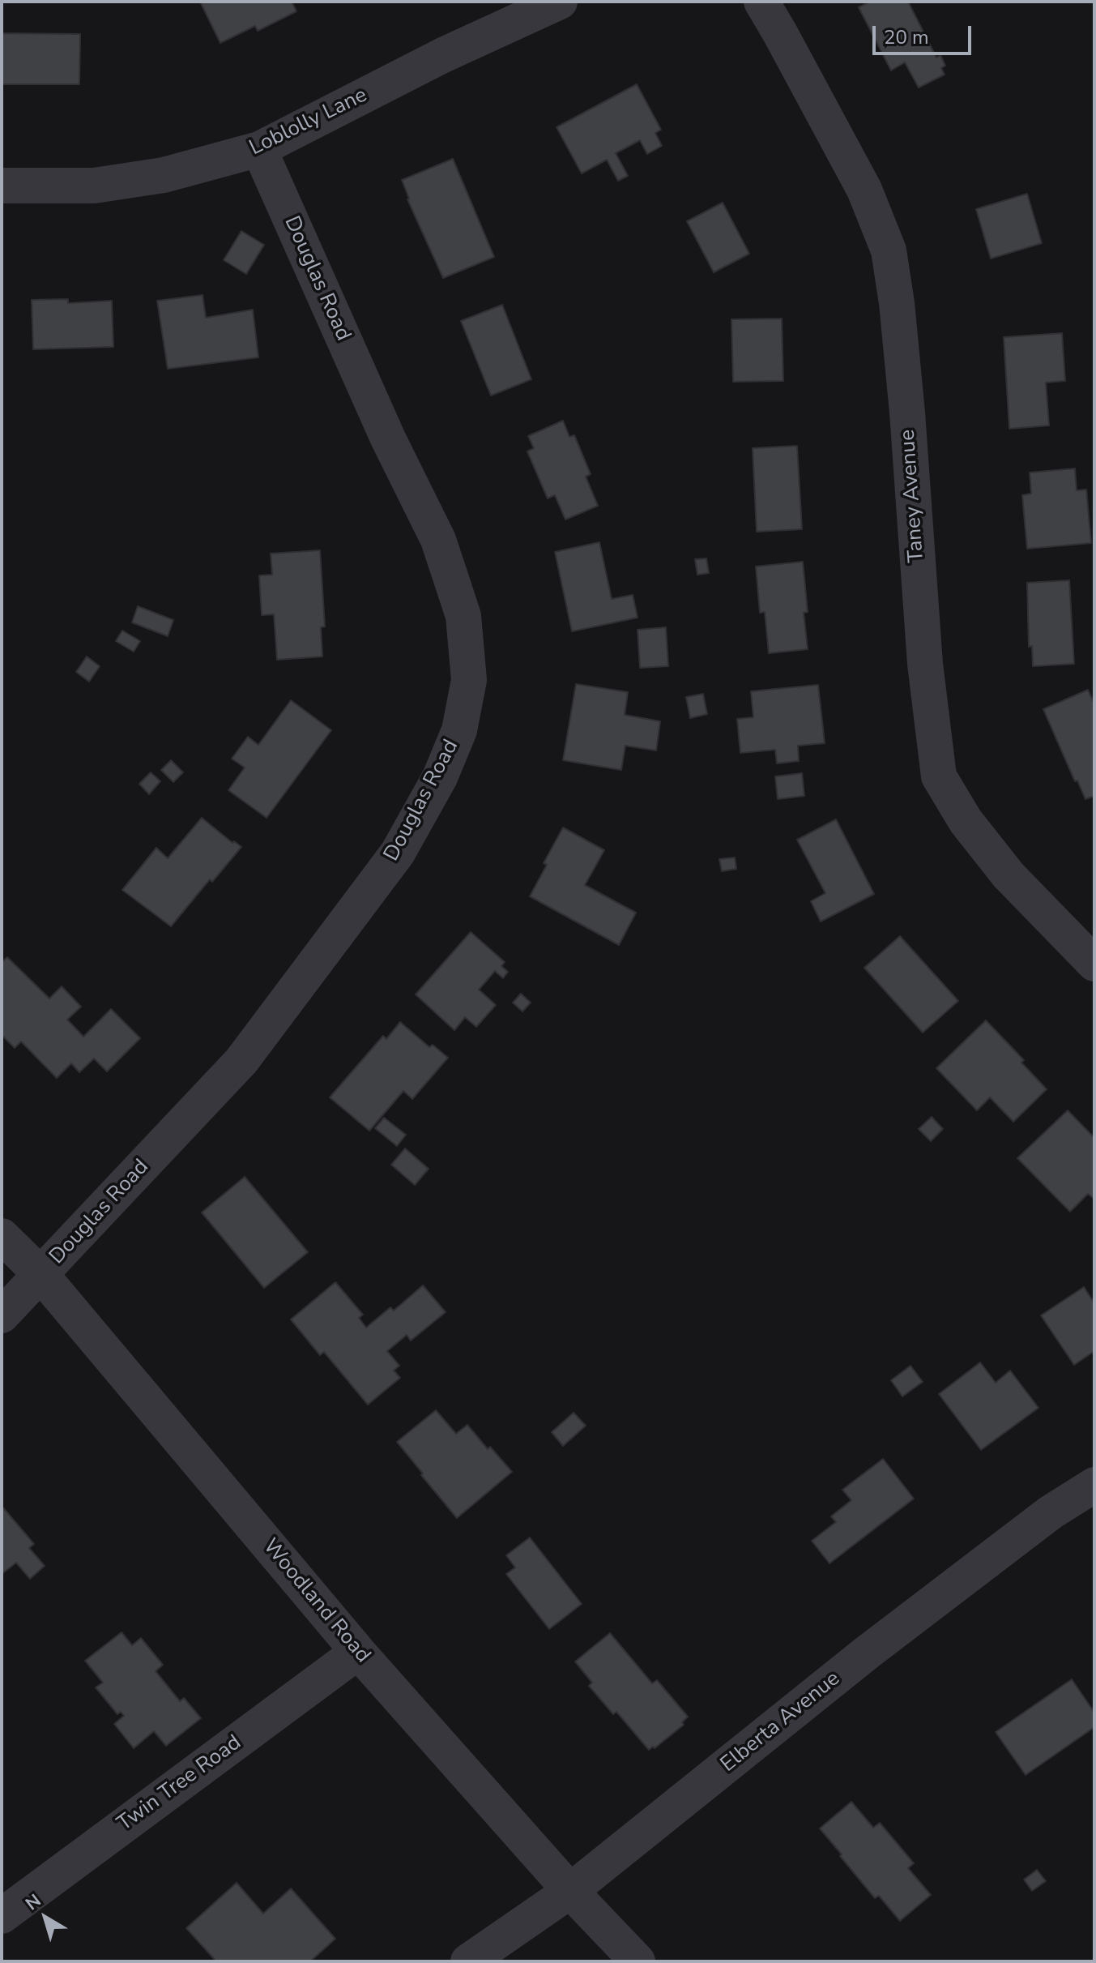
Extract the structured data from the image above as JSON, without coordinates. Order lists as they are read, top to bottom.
{
  "streets": {
    "street": [
      "Loblolly Lane",
      "Douglas Road",
      "Taney Avenue",
      "Woodland Road",
      "Elberta Avenue",
      "Twin Tree Road"
    ]
  },
  "crossings": [
    ["Loblolly Lane", "Douglas Road"],
    ["Douglas Road", "Woodland Road"],
    ["Woodland Road", "Elberta Avenue"],
    ["Woodland Road", "Twin Tree Road"]
  ],
  "scale_bar": "20 m",
  "north": "top left"
}
